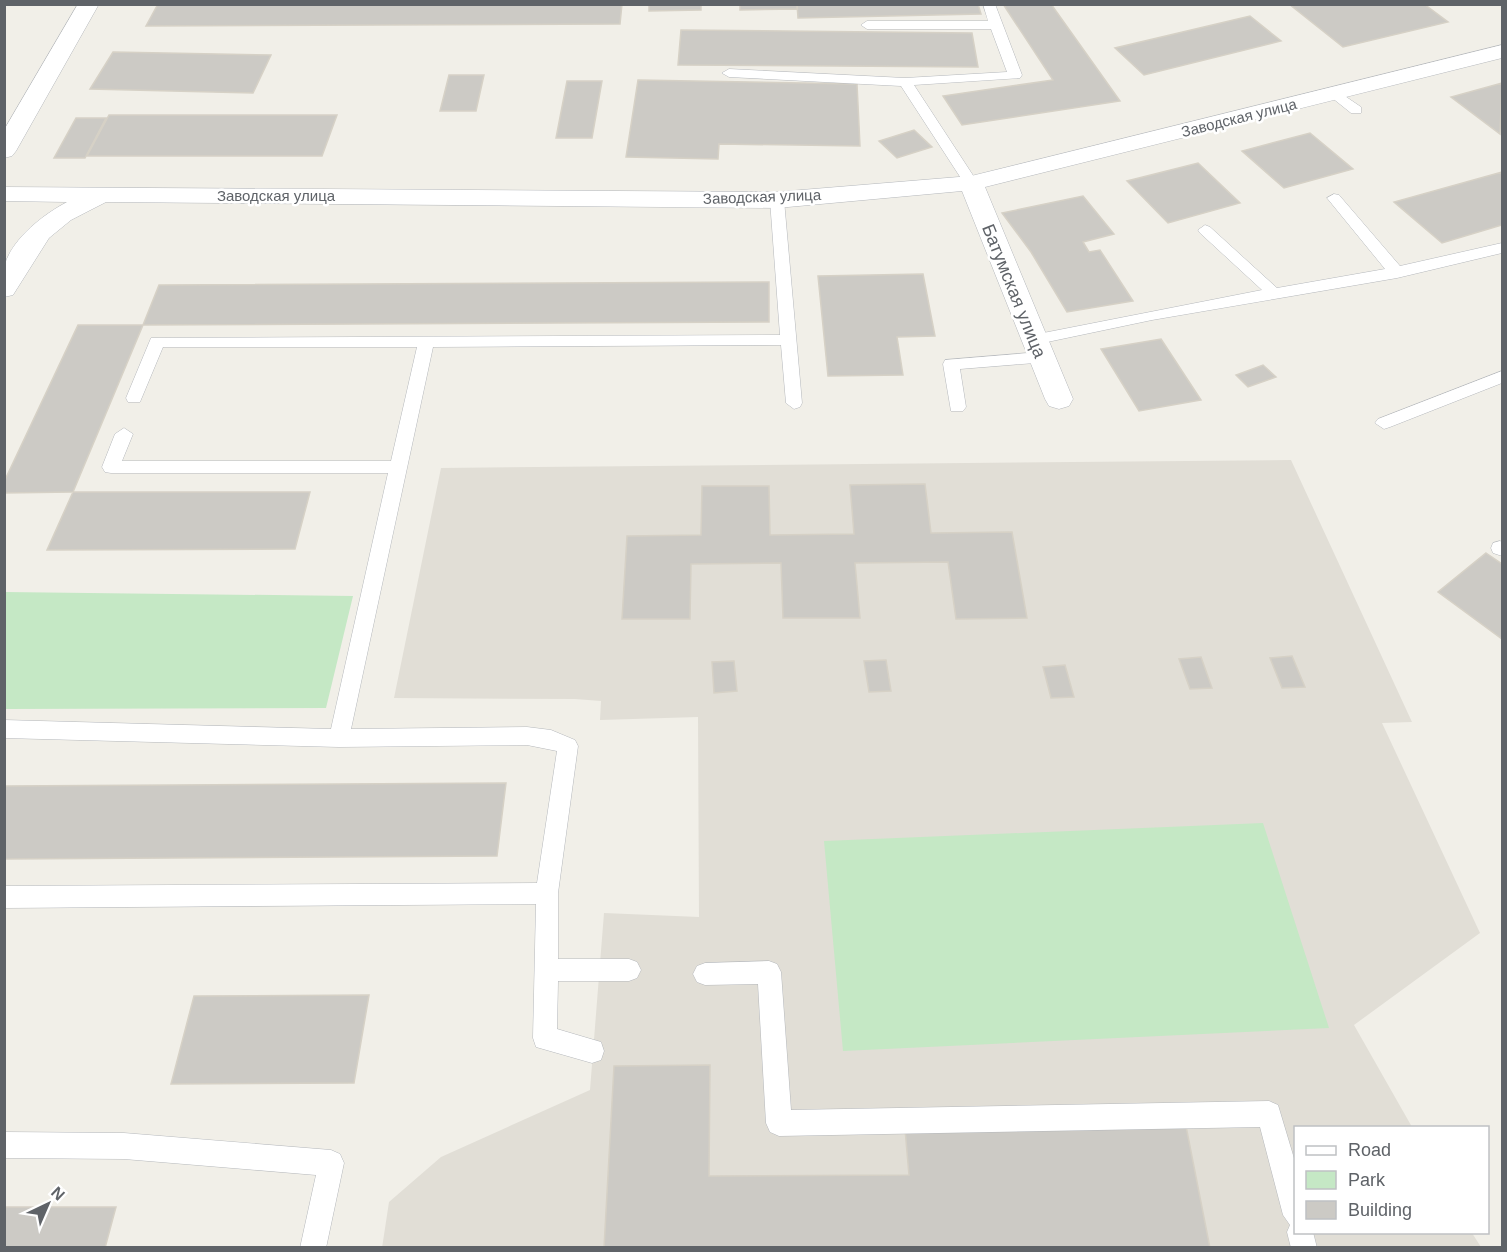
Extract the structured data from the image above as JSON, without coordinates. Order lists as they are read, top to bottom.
{
  "streets": {
    "street": ["Заводская улица", "Батумская улица"]
  },
  "crossings": [
    ["Заводская улица", "Батумская улица"]
  ],
  "legend": ["Road", "Park", "Building"],
  "north": "top right"
}
